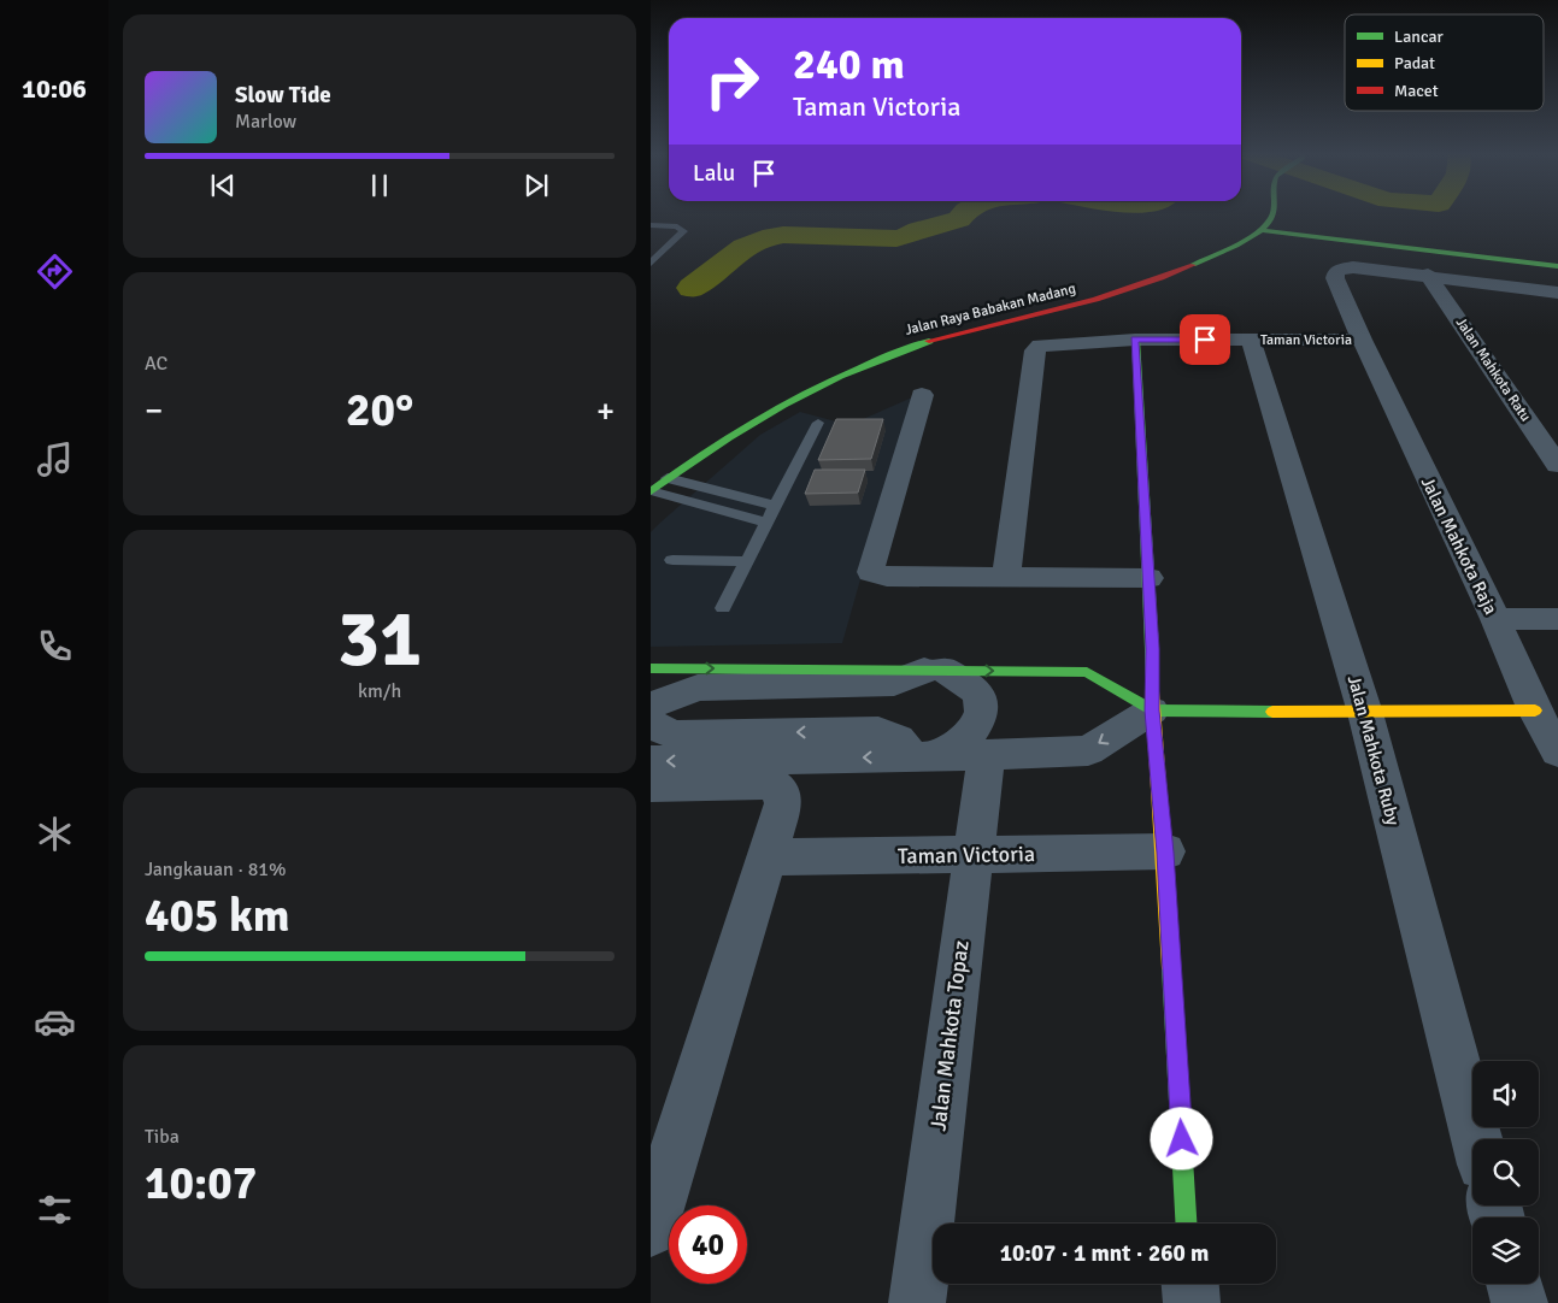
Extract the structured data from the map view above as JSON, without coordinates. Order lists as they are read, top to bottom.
{
  "streets": {
    "street": [
      "Jalan Raya Babakan Madang",
      "Taman Victoria",
      "Jalan Mahkota Ratu",
      "Jalan Mahkota Raja",
      "Jalan Mahkota Ruby",
      "Jalan Mahkota Topaz"
    ]
  },
  "crossings": [
    ["Taman Victoria", "Jalan Mahkota Ratu"],
    ["Taman Victoria", "Jalan Mahkota Raja"],
    ["Taman Victoria", "Jalan Mahkota Ruby"],
    ["Taman Victoria", "Jalan Mahkota Topaz"]
  ],
  "legend": ["Lancar", "Padat", "Macet"],
  "page": {
    "tabs": "10:06",
    "turn": ["240 m", "Taman Victoria"],
    "song": ["Slow Tide", "Marlow"],
    "then": "Lalu",
    "tile": [
      "AC",
      ["31", "km/h"],
      ["Jangkauan · 81%", "405 km"],
      ["Tiba", "10:07"]
    ],
    "heat": ["−", "20°", "+"],
    "limit": "40",
    "trip": "10:07 · 1 mnt · 260 m"
  }
}
